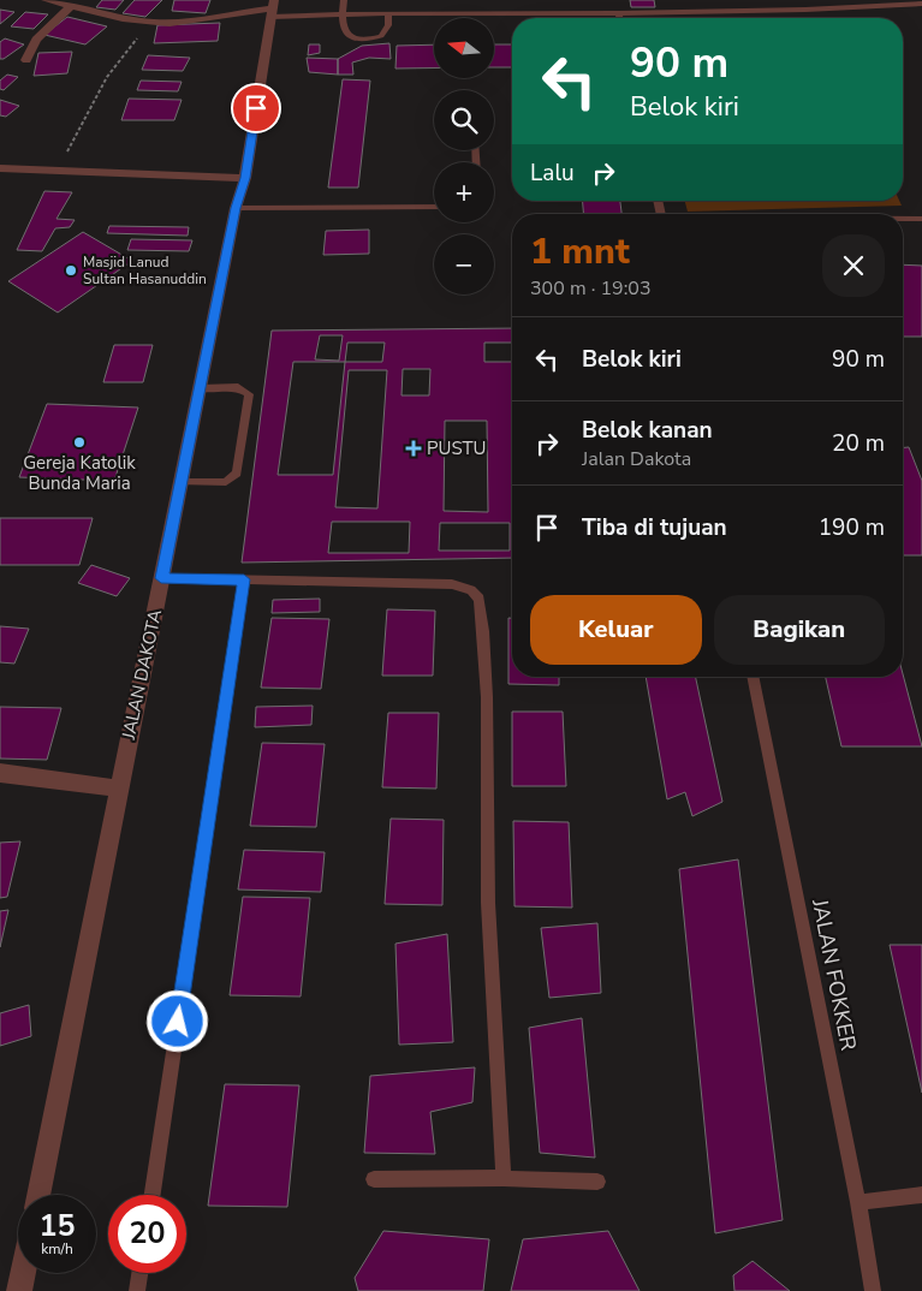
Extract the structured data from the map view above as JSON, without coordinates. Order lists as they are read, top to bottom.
{
  "streets": {
    "street": ["JALAN DAKOTA"],
    "lane": ["JALAN FOKKER"]
  },
  "places": {
    "other": ["Masjid Lanud Sultan Hasanuddin", "Gereja Katolik Bunda Maria"],
    "health": ["PUSTU"]
  },
  "north": "left",
  "page": {
    "map_buttons": ["+", "−"],
    "turn": ["90 m", "Belok kiri"],
    "then": "Lalu",
    "heading": ["1 mnt", "300 m · 19:03"],
    "list": [
      {
        "name": "Belok kiri",
        "value": "90 m"
      },
      {
        "name": "Belok kanan",
        "note": "Jalan Dakota",
        "value": "20 m"
      },
      {
        "name": "Tiba di tujuan",
        "value": "190 m"
      }
    ],
    "buttons": ["Keluar", "Bagikan"],
    "speed": "15 km/h",
    "limit": "20"
  }
}
